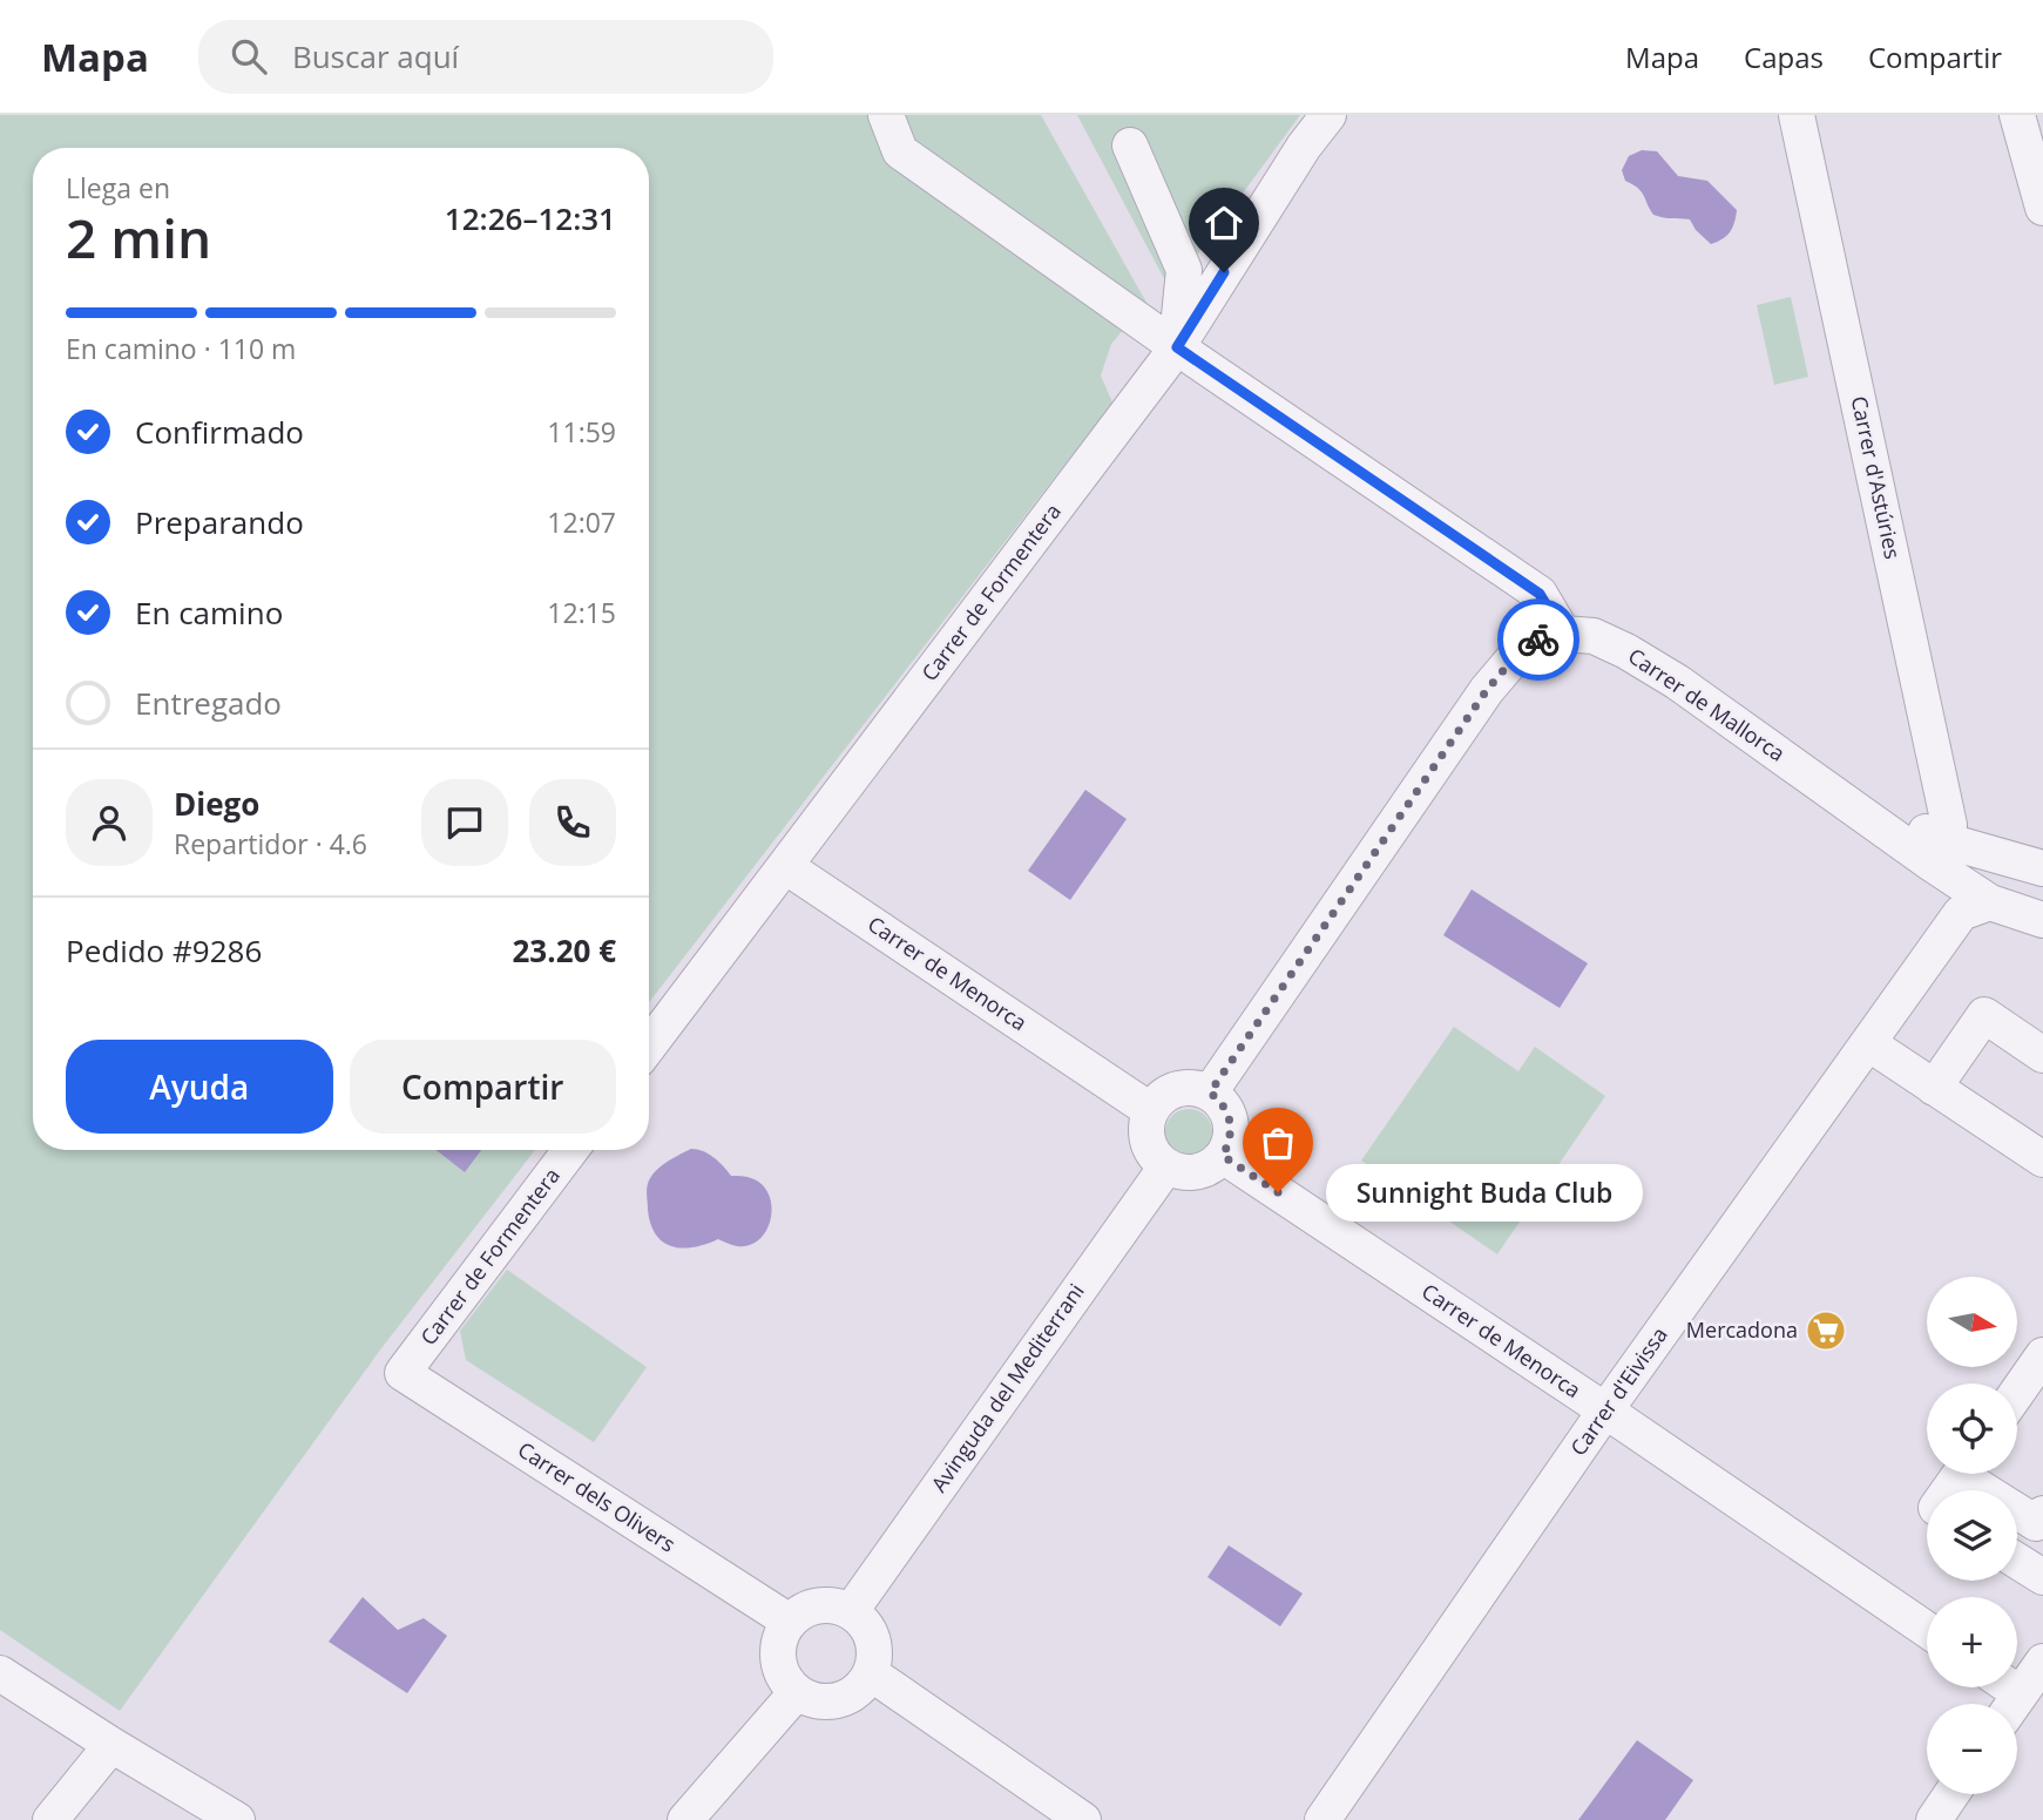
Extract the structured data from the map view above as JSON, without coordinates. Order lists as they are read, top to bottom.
{
  "streets": {
    "street": [
      "Carrer d'Astúries",
      "Carrer de Formentera",
      "Carrer de Mallorca",
      "Carrer de Menorca",
      "Avinguda del Mediterrani",
      "Carrer d'Eivissa",
      "Carrer dels Olivers"
    ]
  },
  "crossings": [
    ["Carrer d'Astúries", "Carrer de Mallorca"],
    ["Carrer de Formentera", "Carrer de Menorca"],
    ["Carrer de Formentera", "Carrer dels Olivers"],
    ["Carrer de Mallorca", "Carrer d'Eivissa"],
    ["Carrer de Menorca", "Avinguda del Mediterrani"],
    ["Carrer de Menorca", "Carrer d'Eivissa"],
    ["Avinguda del Mediterrani", "Carrer dels Olivers"]
  ],
  "places": {
    "other": ["Sunnight Buda Club"],
    "supermarket": ["Mercadona"]
  },
  "north": "right",
  "page": {
    "header": "Mapa",
    "search": "Buscar aquí",
    "nav": ["Mapa", "Capas", "Compartir"],
    "heading": ["2 min", "Llega en", "12:26–12:31"],
    "panel": [
      "Diego",
      "Repartidor · 4.6",
      "Pedido #9286",
      "23.20 €"
    ],
    "bar": "En camino · 110 m",
    "list": [
      ["Confirmado", "11:59"],
      ["Preparando", "12:07"],
      ["En camino", "12:15"],
      "Entregado"
    ],
    "buttons": ["Ayuda", "Compartir"],
    "bubble": "Sunnight Buda Club",
    "map_buttons": ["+", "−"]
  }
}
